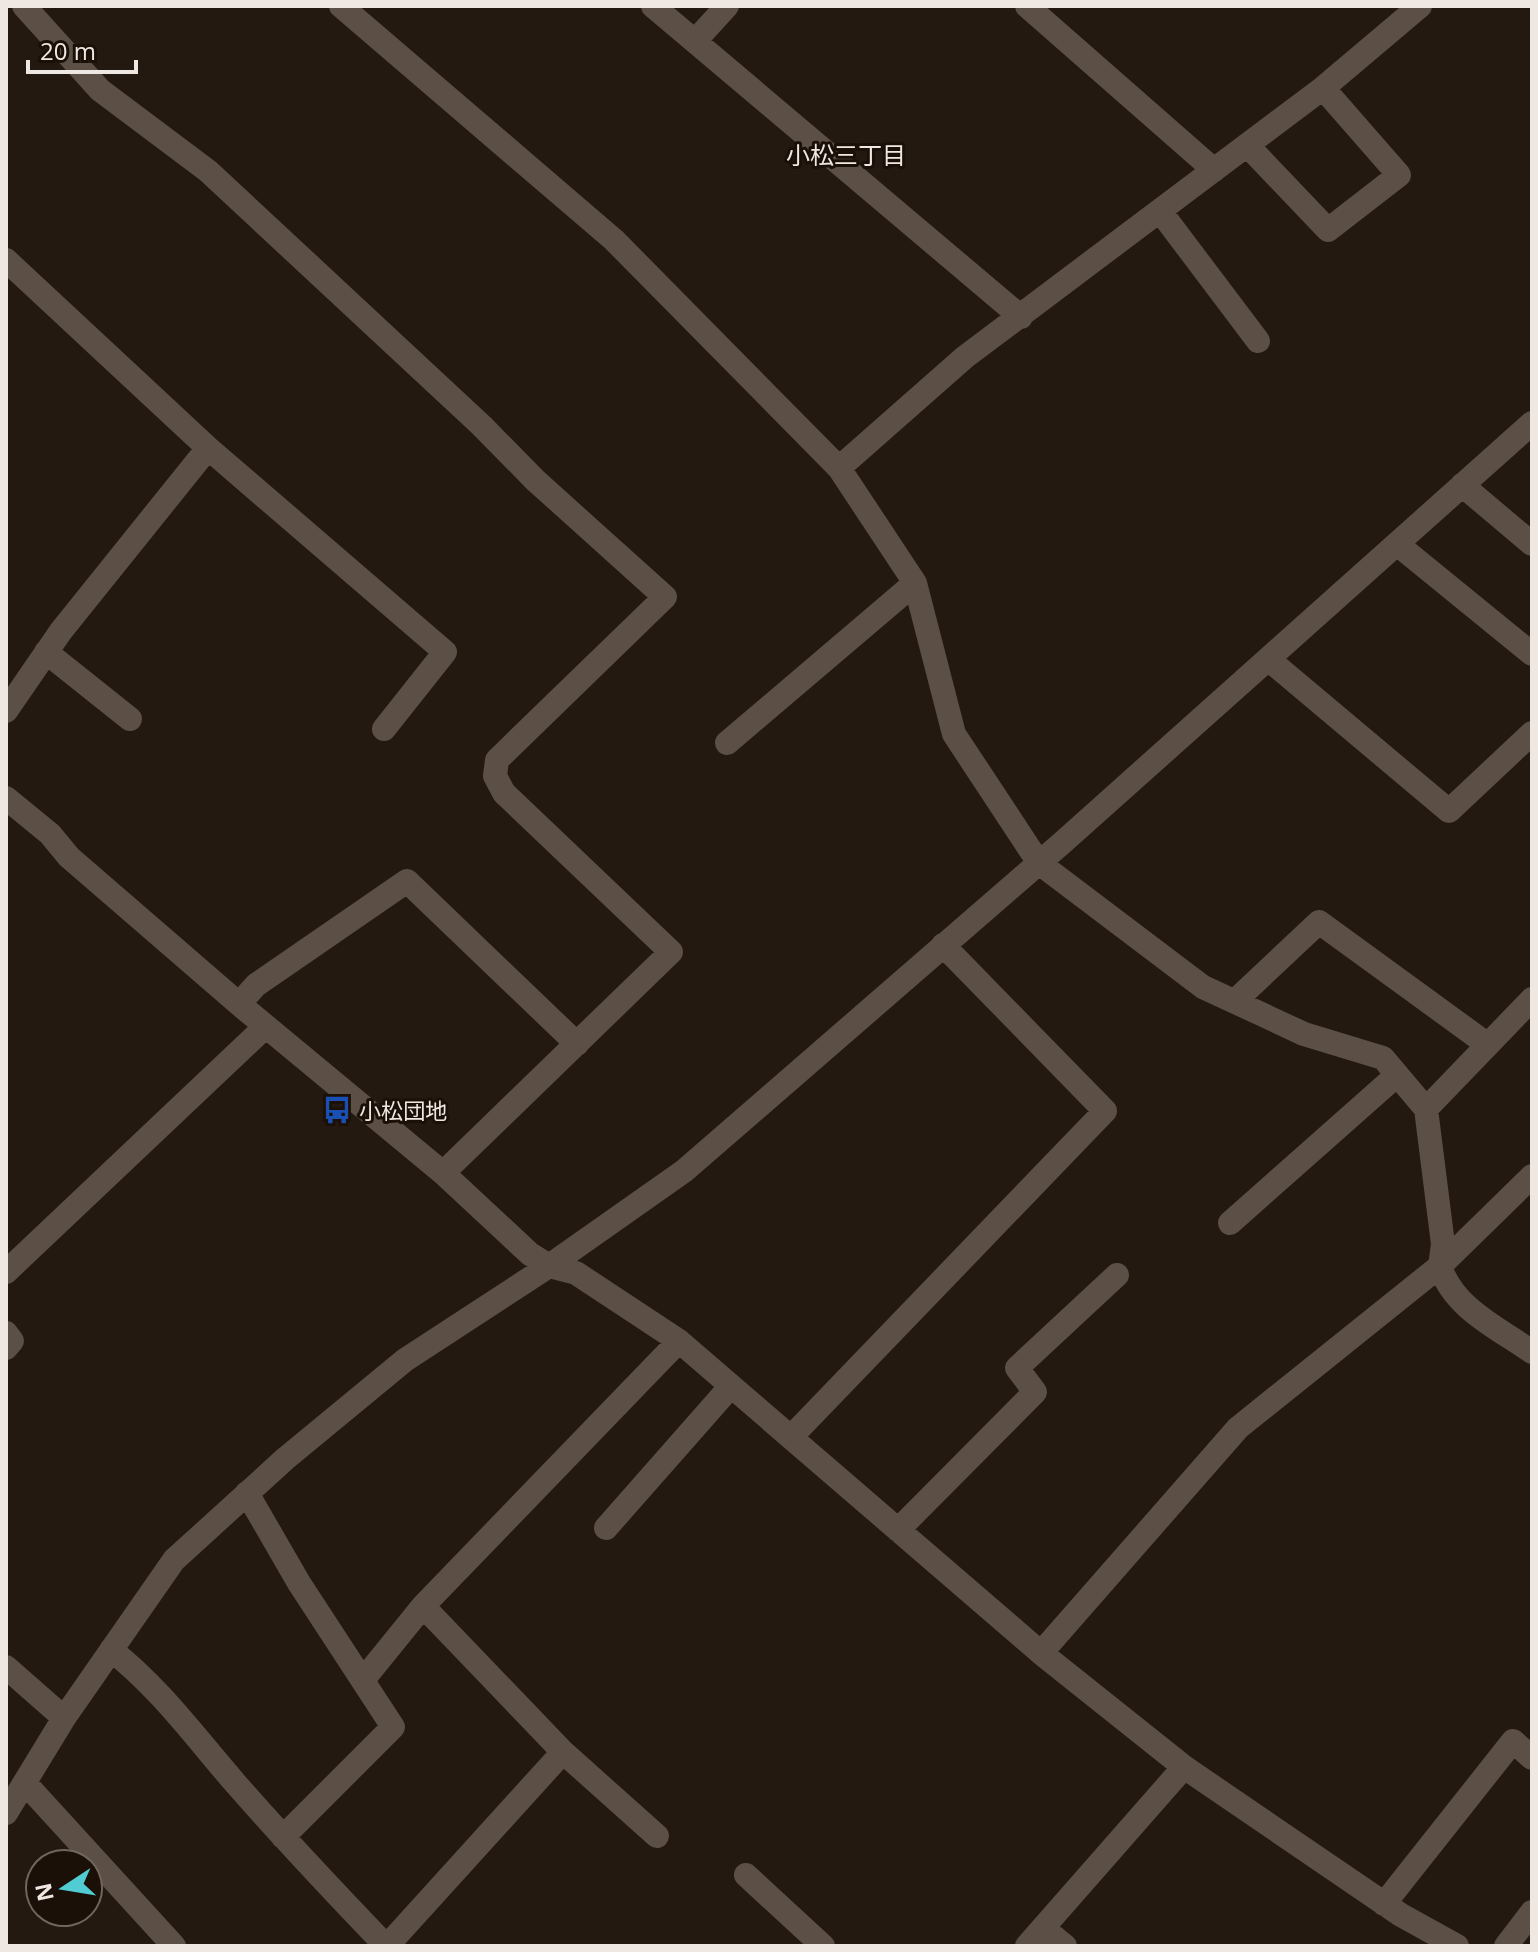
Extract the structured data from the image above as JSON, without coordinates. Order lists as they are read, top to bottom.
{
  "districts": ["小松三丁目"],
  "places": {
    "bus stop": ["小松団地"]
  },
  "scale_bar": "20 m",
  "north": "left"
}
